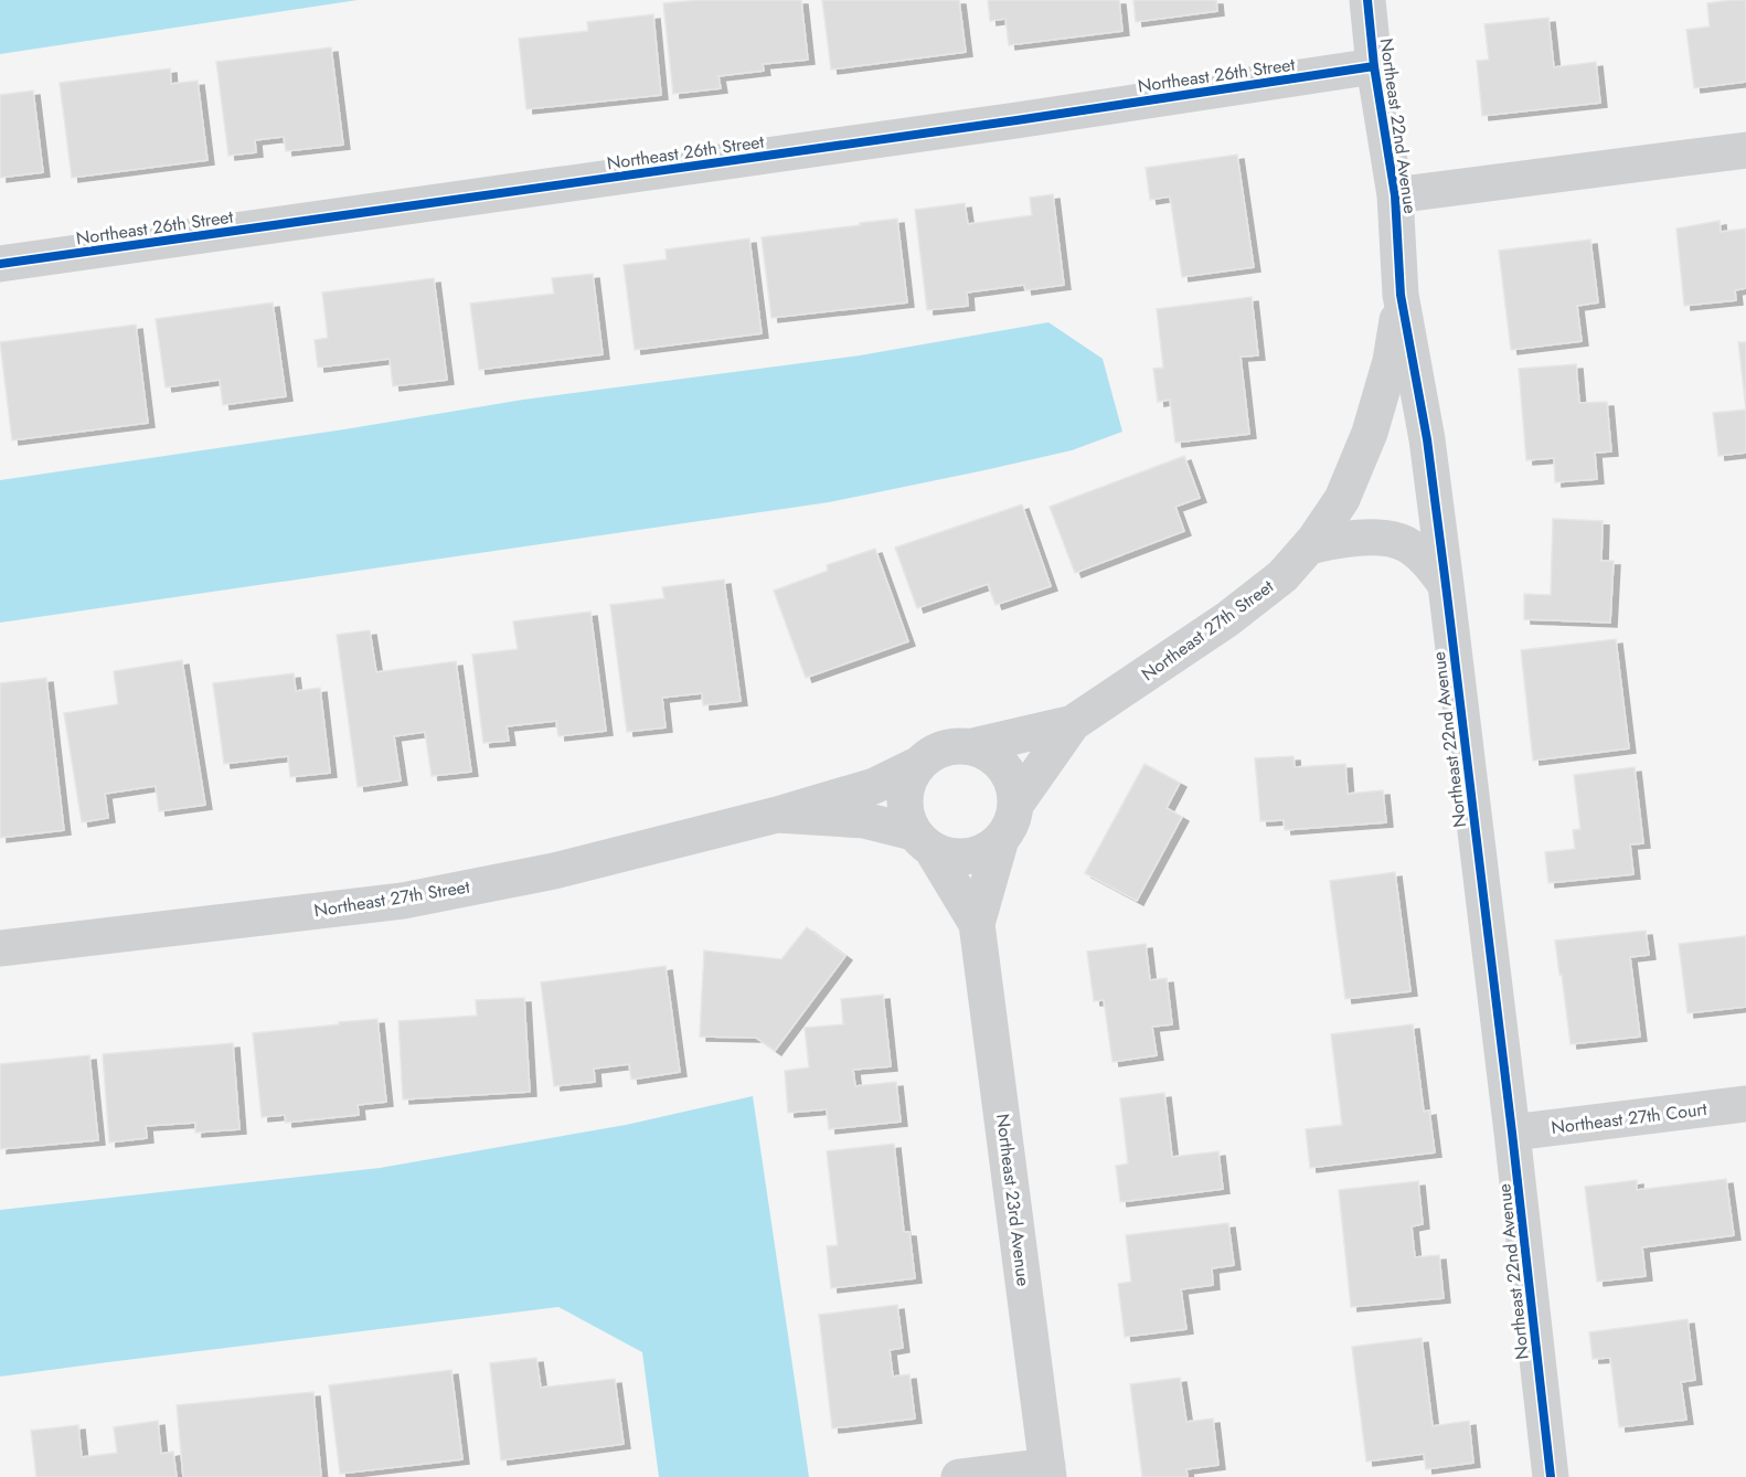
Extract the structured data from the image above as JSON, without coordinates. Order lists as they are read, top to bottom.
{
  "streets": {
    "street": [
      "Northeast 26th Street",
      "Northeast 22nd Avenue",
      "Northeast 27th Street",
      "Northeast 27th Court",
      "Northeast 23rd Avenue"
    ]
  },
  "crossings": [
    ["Northeast 26th Street", "Northeast 22nd Avenue"],
    ["Northeast 22nd Avenue", "Northeast 27th Street"],
    ["Northeast 22nd Avenue", "Northeast 27th Court"],
    ["Northeast 27th Street", "Northeast 23rd Avenue"]
  ]
}
